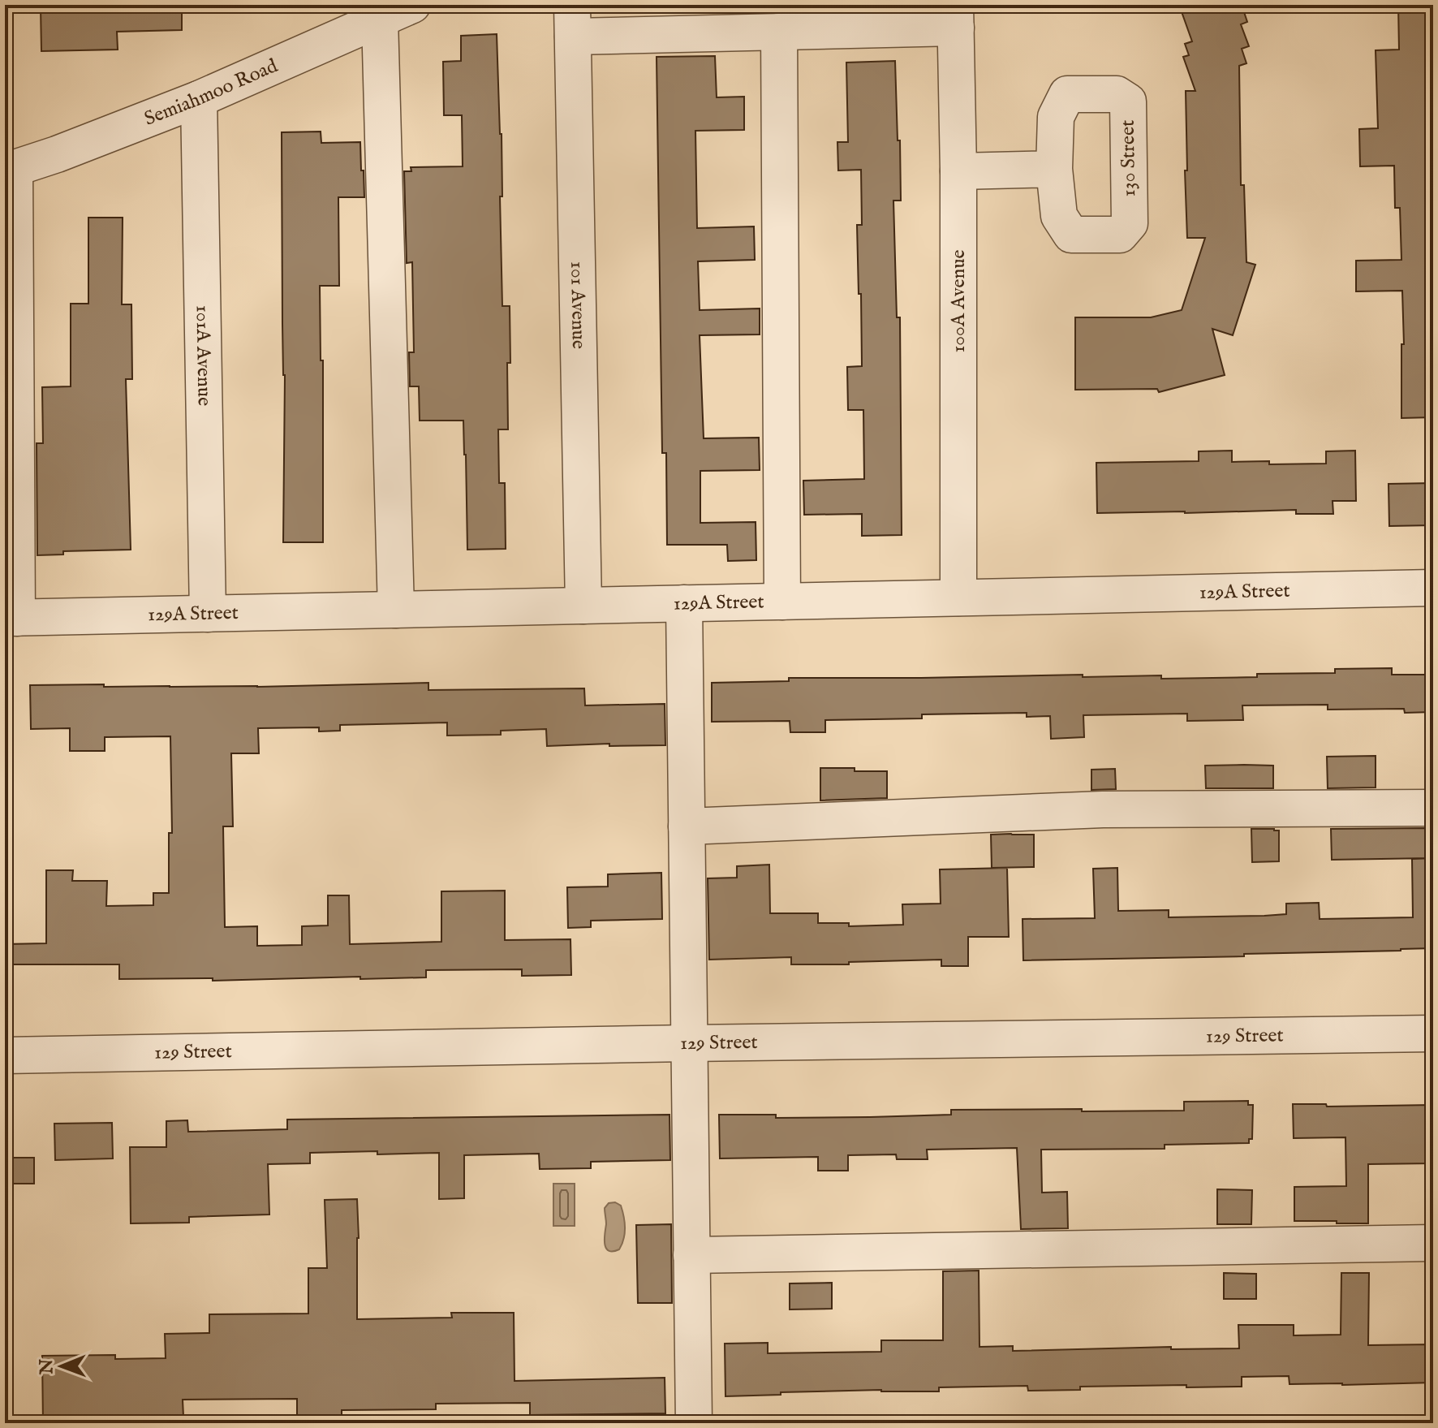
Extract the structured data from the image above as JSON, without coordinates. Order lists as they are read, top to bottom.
{
  "streets": {
    "street": [
      "Semiahmoo Road",
      "100A Avenue",
      "101 Avenue",
      "101A Avenue",
      "129A Street",
      "129 Street"
    ]
  },
  "crossings": [
    ["Semiahmoo Road", "101A Avenue"],
    ["100A Avenue", "129A Street"],
    ["101 Avenue", "129A Street"],
    ["101A Avenue", "129A Street"]
  ],
  "north": "left"
}
